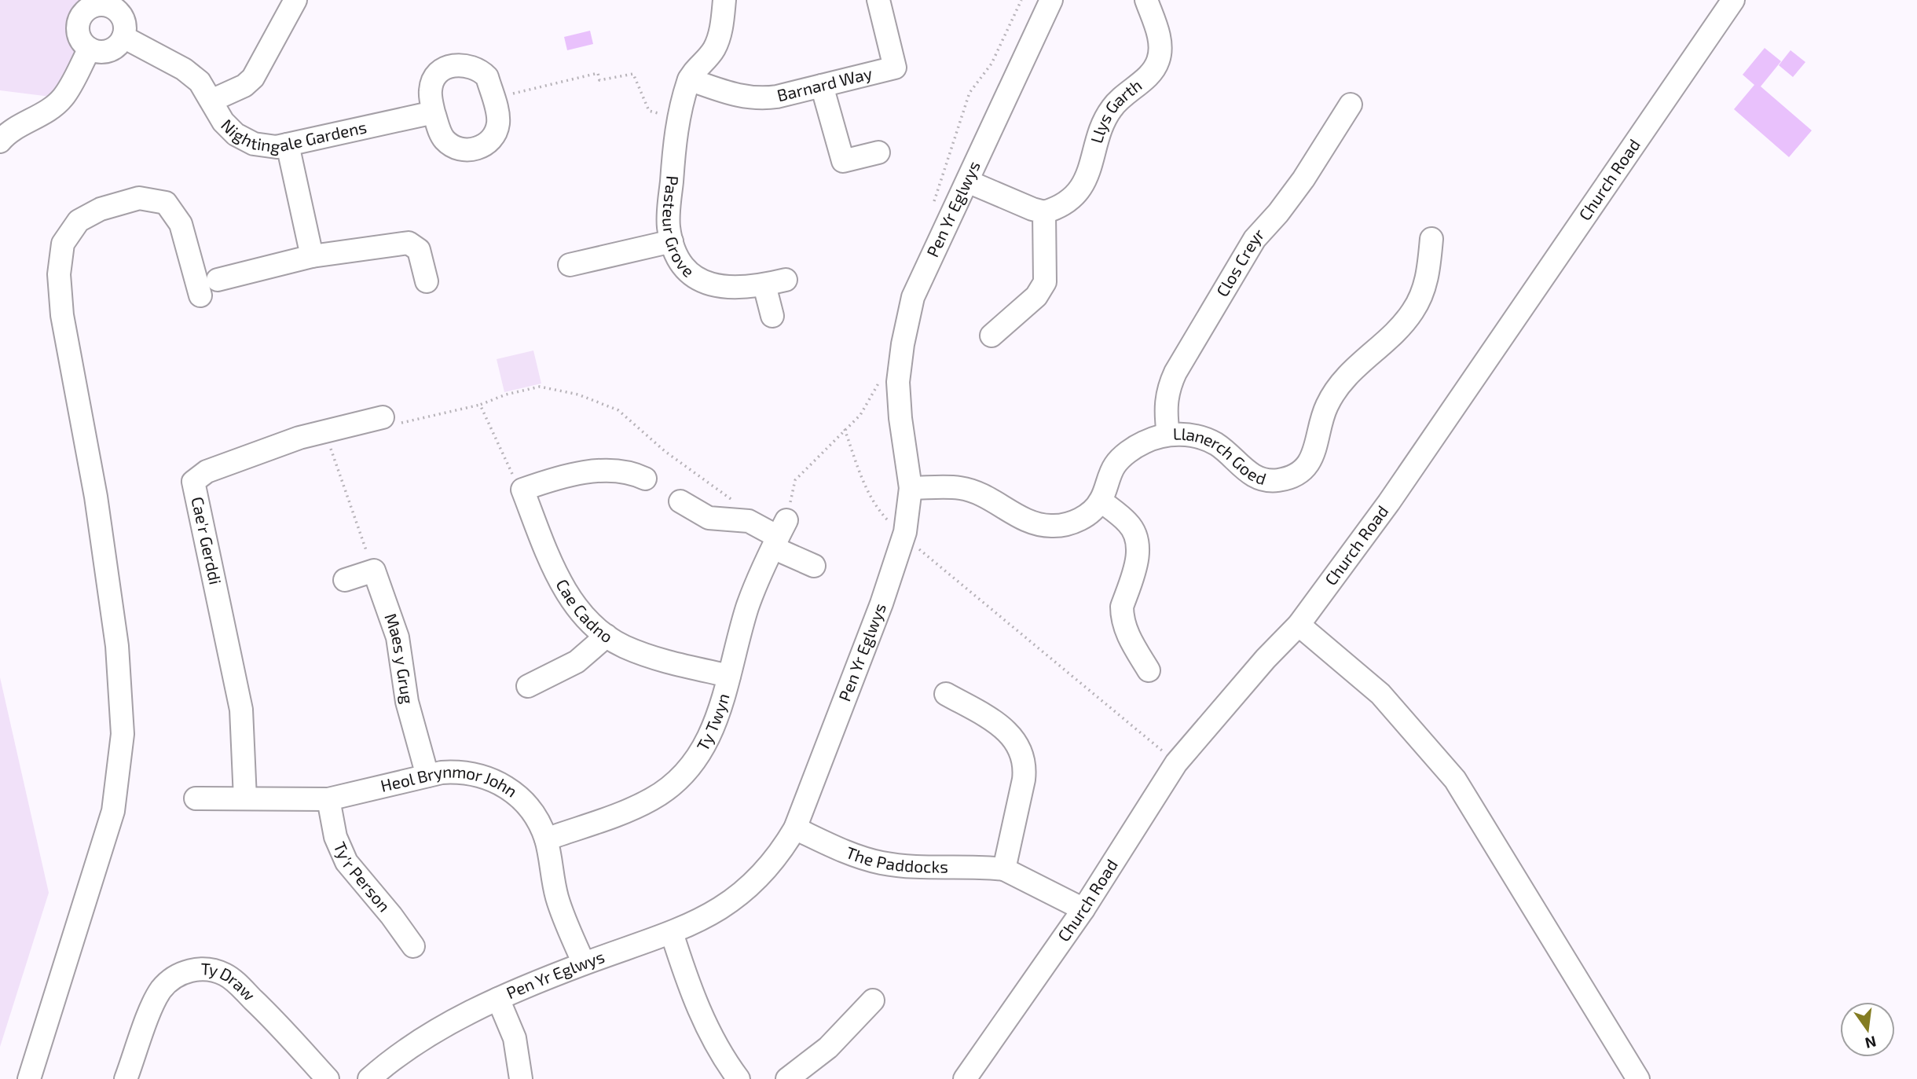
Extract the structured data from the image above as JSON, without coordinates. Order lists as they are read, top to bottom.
{
  "streets": {
    "street": [
      "Barnard Way",
      "Llys Garth",
      "Nightingale Gardens",
      "Church Road",
      "Pen Yr Eglwys",
      "Pasteur Grove",
      "Clos Creyr",
      "Llanerch Goed",
      "Cae'r Gerddi",
      "Cae Cadno",
      "Maes y Grug",
      "Ty Twyn",
      "Heol Brynmor John",
      "The Paddocks",
      "Ty'r Person",
      "Ty Draw"
    ]
  },
  "crossings": [
    ["Barnard Way", "Pasteur Grove"],
    ["Church Road", "The Paddocks"],
    ["Pen Yr Eglwys", "Llanerch Goed"],
    ["Pen Yr Eglwys", "Heol Brynmor John"],
    ["Pen Yr Eglwys", "The Paddocks"],
    ["Clos Creyr", "Llanerch Goed"],
    ["Cae'r Gerddi", "Heol Brynmor John"],
    ["Cae Cadno", "Ty Twyn"],
    ["Maes y Grug", "Heol Brynmor John"],
    ["Ty Twyn", "Heol Brynmor John"],
    ["Heol Brynmor John", "Ty'r Person"]
  ],
  "north": "bottom"
}
